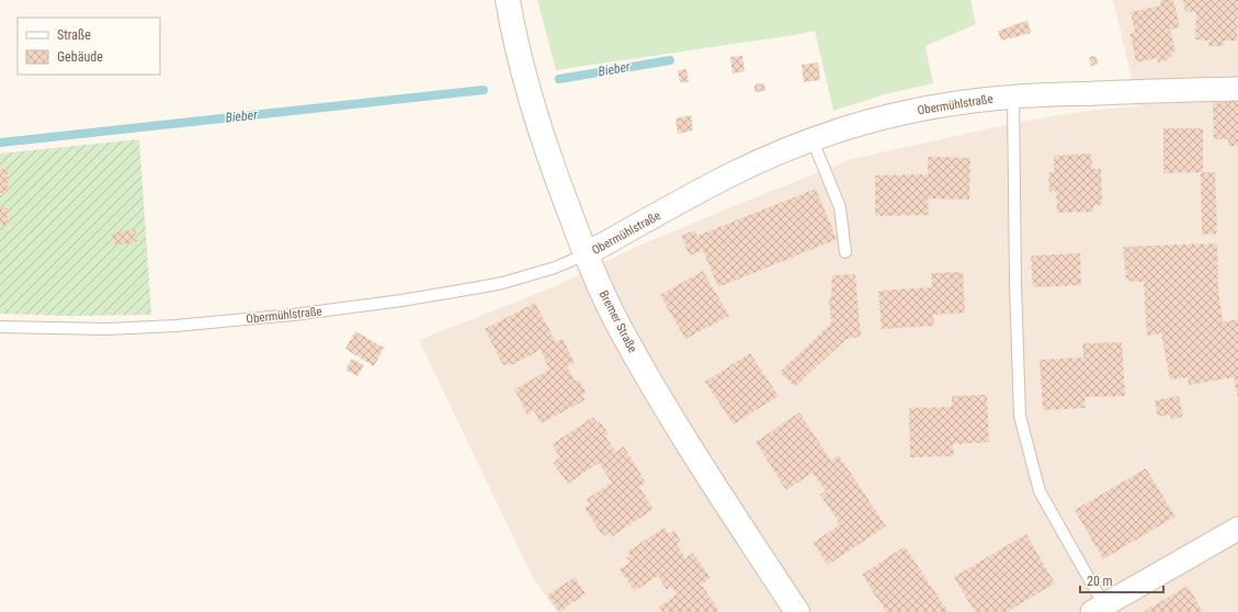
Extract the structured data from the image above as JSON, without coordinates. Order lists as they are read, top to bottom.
{
  "streets": {
    "street": ["Obermühlstraße", "Bremer Straße"]
  },
  "crossings": [
    ["Obermühlstraße", "Bremer Straße"]
  ],
  "water": ["Bieber"],
  "legend": ["Straße", "Gebäude"],
  "scale_bar": "20 m"
}
